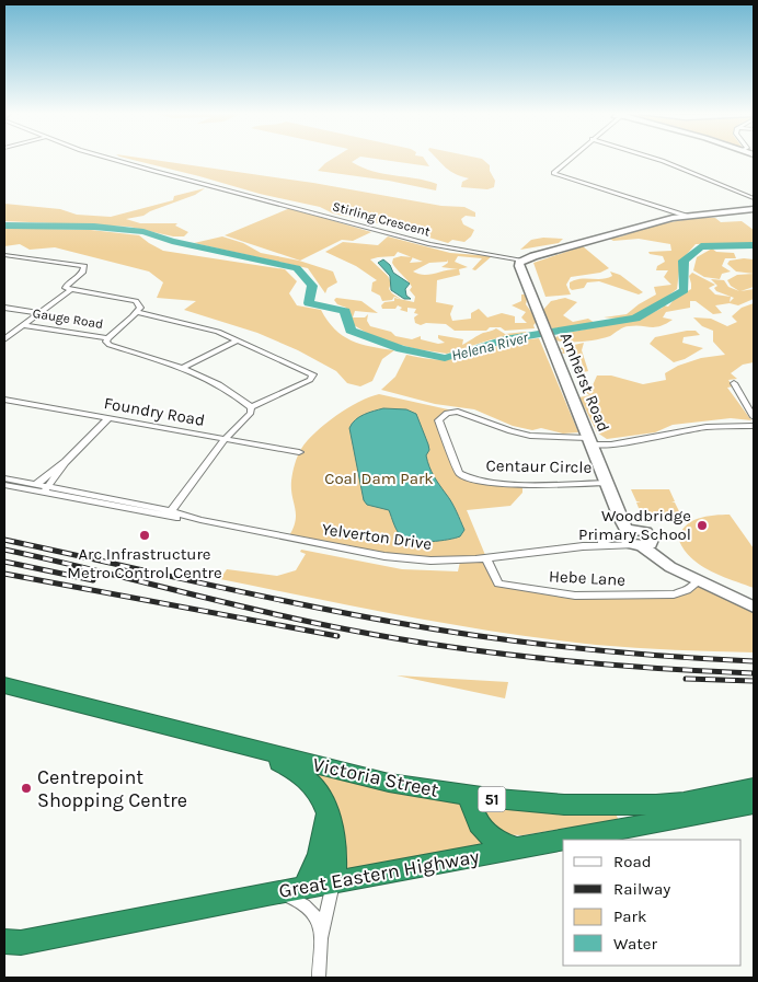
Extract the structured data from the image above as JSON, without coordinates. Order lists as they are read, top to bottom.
{
  "streets": {
    "highway": ["Victoria Street", "51", "Great Eastern Highway"],
    "street": [
      "Stirling Crescent",
      "Gauge Road",
      "Amherst Road",
      "Foundry Road",
      "Centaur Circle",
      "Yelverton Drive",
      "Hebe Lane"
    ]
  },
  "crossings": [
    ["Stirling Crescent", "Amherst Road"],
    ["Amherst Road", "Centaur Circle"],
    ["Amherst Road", "Yelverton Drive"],
    ["Amherst Road", "Hebe Lane"],
    ["Yelverton Drive", "Hebe Lane"]
  ],
  "water": ["Helena River"],
  "parks": ["Coal Dam Park"],
  "places": ["Woodbridge Primary School", "Arc Infrastructure Metro Control Centre", "Centrepoint Shopping Centre"],
  "legend": [
    "Road",
    "Railway",
    "Park",
    "Water"
  ]
}
